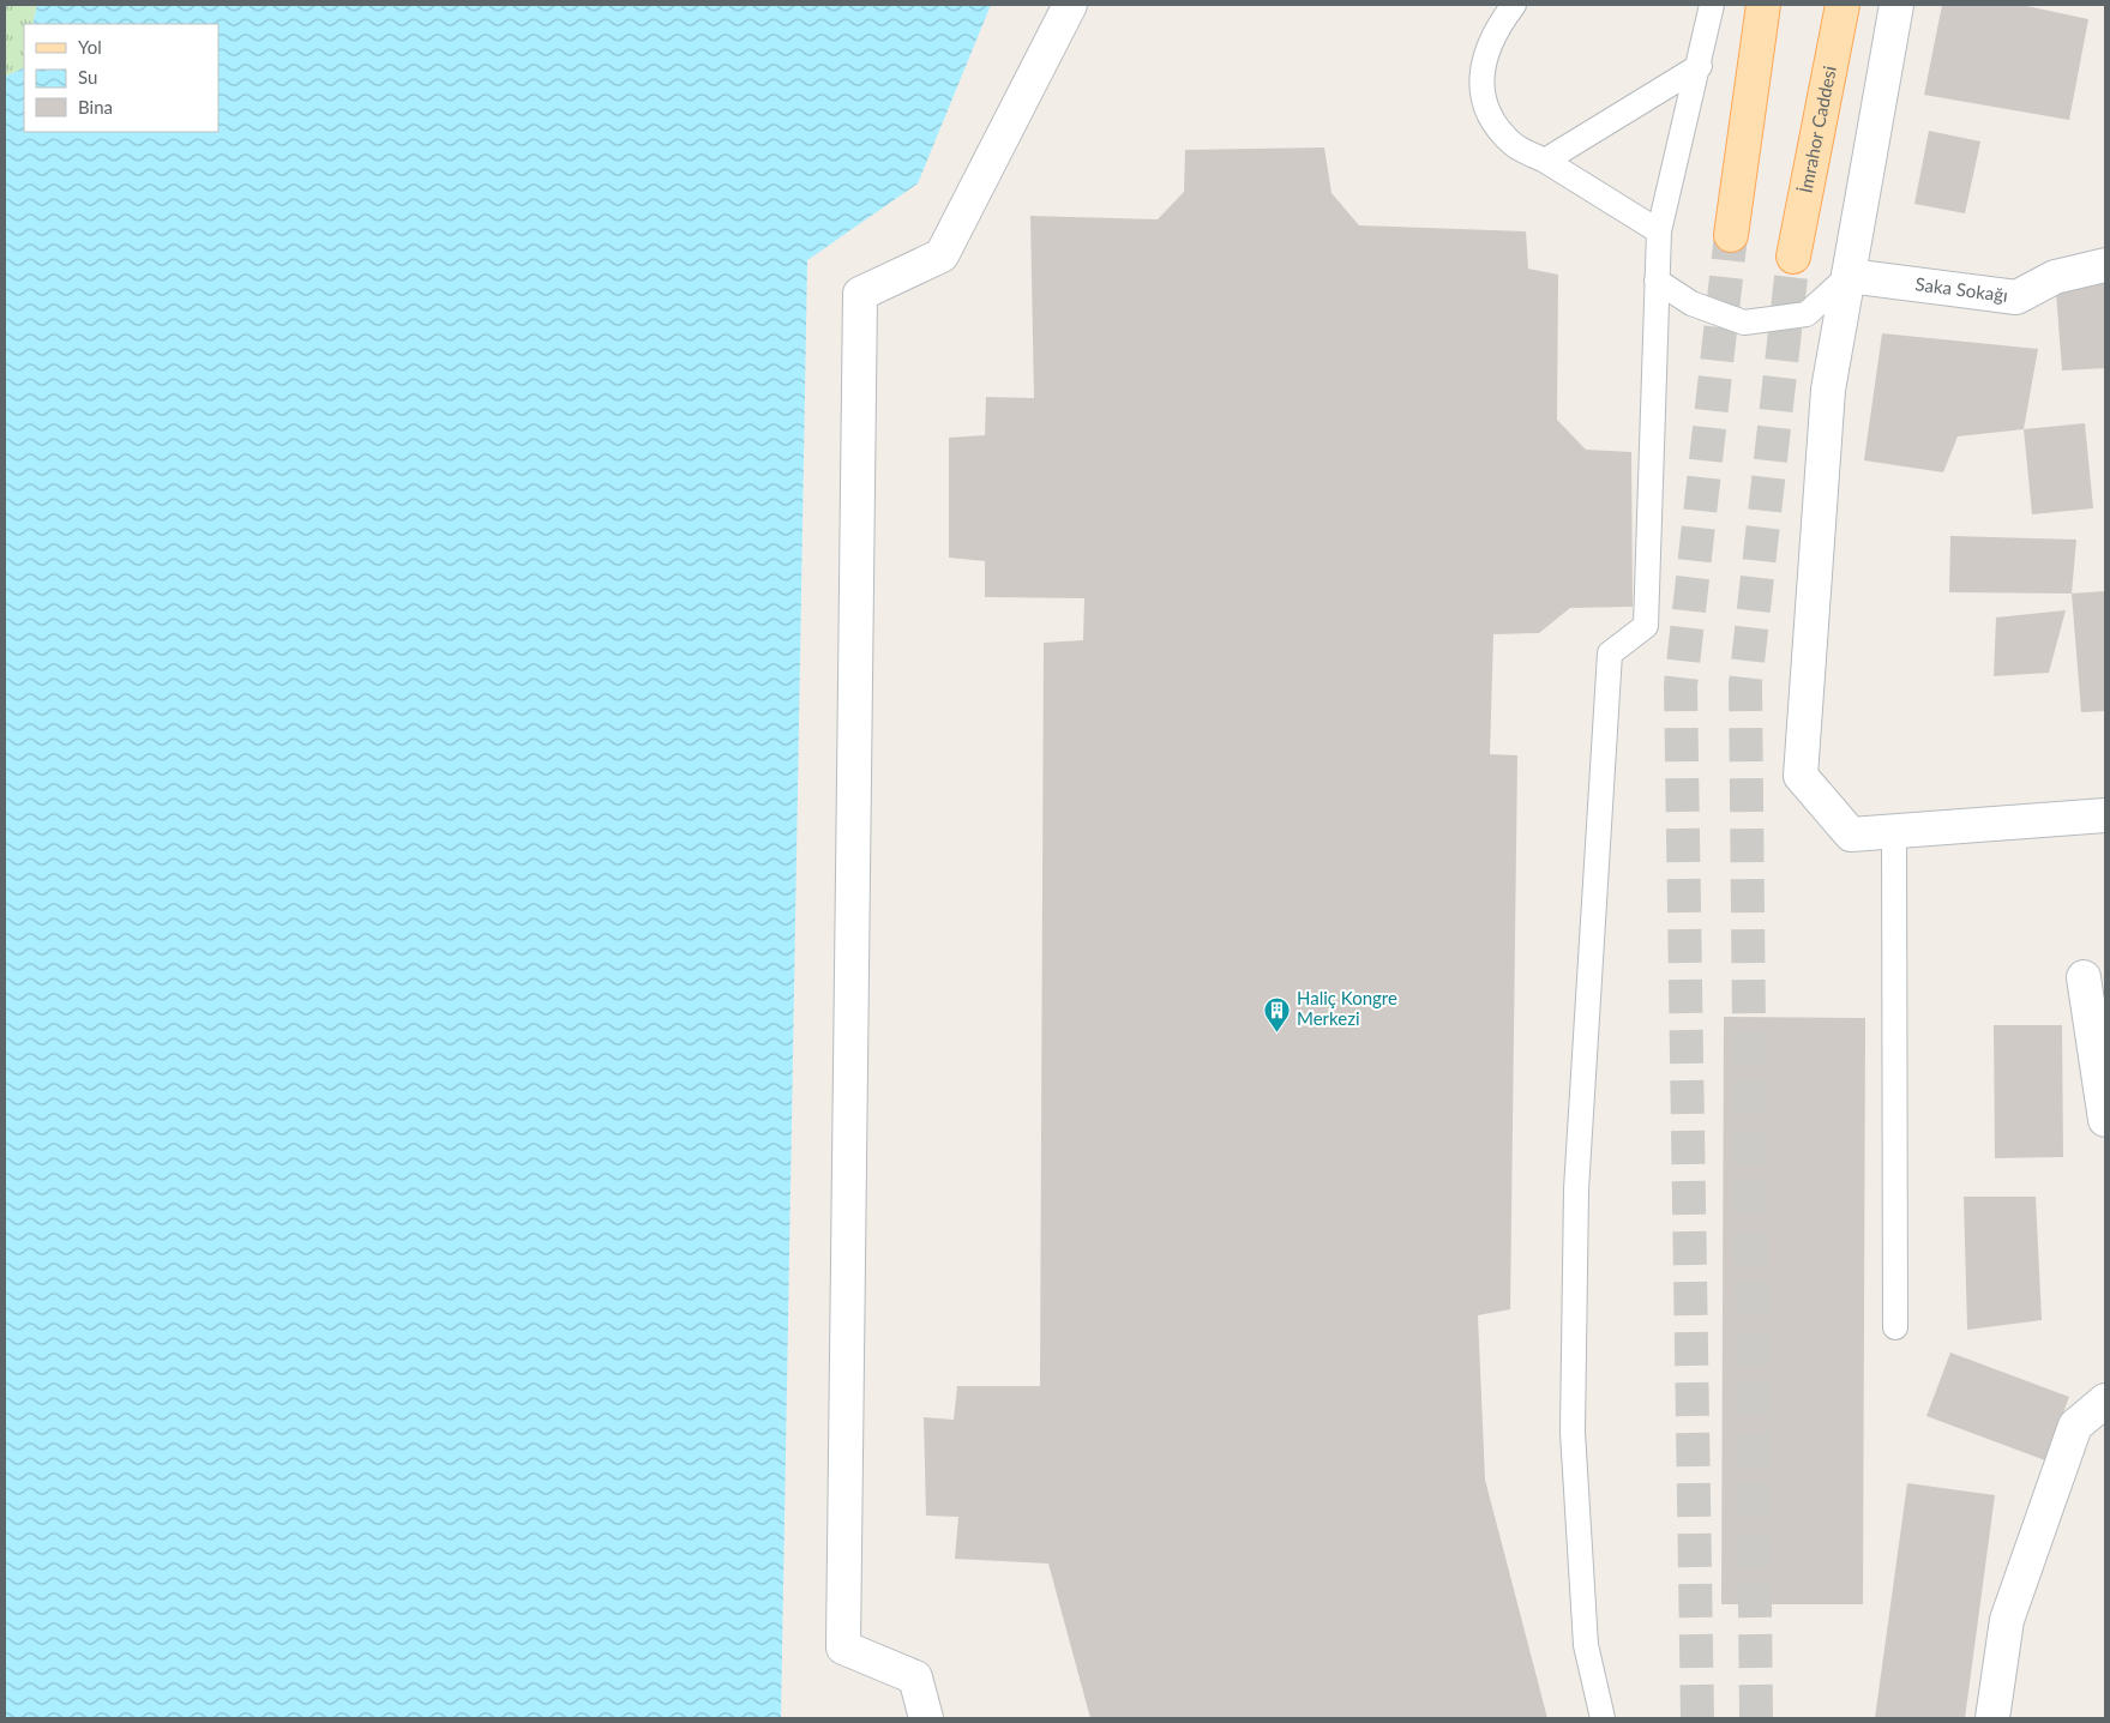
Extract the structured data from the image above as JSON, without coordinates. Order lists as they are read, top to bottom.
{
  "streets": {
    "main road": ["İmrahor Caddesi"],
    "street": ["Saka Sokağı"]
  },
  "places": {
    "building": ["Haliç Kongre Merkezi"]
  },
  "legend": ["Yol", "Su", "Bina"]
}
